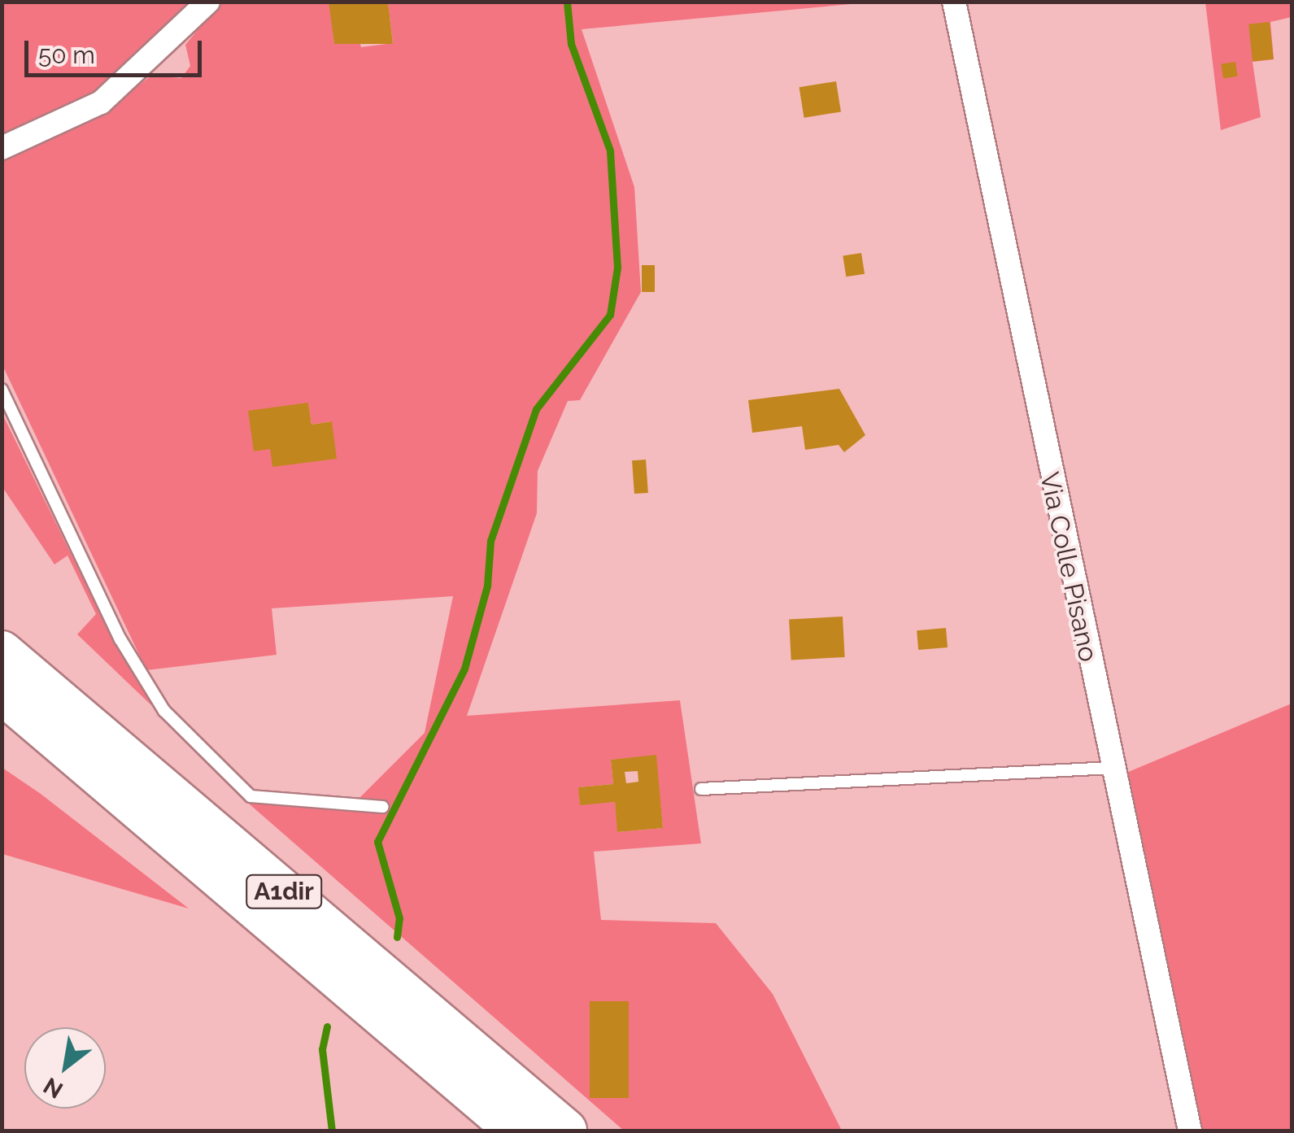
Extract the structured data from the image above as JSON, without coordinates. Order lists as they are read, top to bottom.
{
  "streets": {
    "highway": ["A1dir"],
    "street": ["Via Colle Pisano"]
  },
  "scale_bar": "50 m",
  "north": "bottom left"
}
